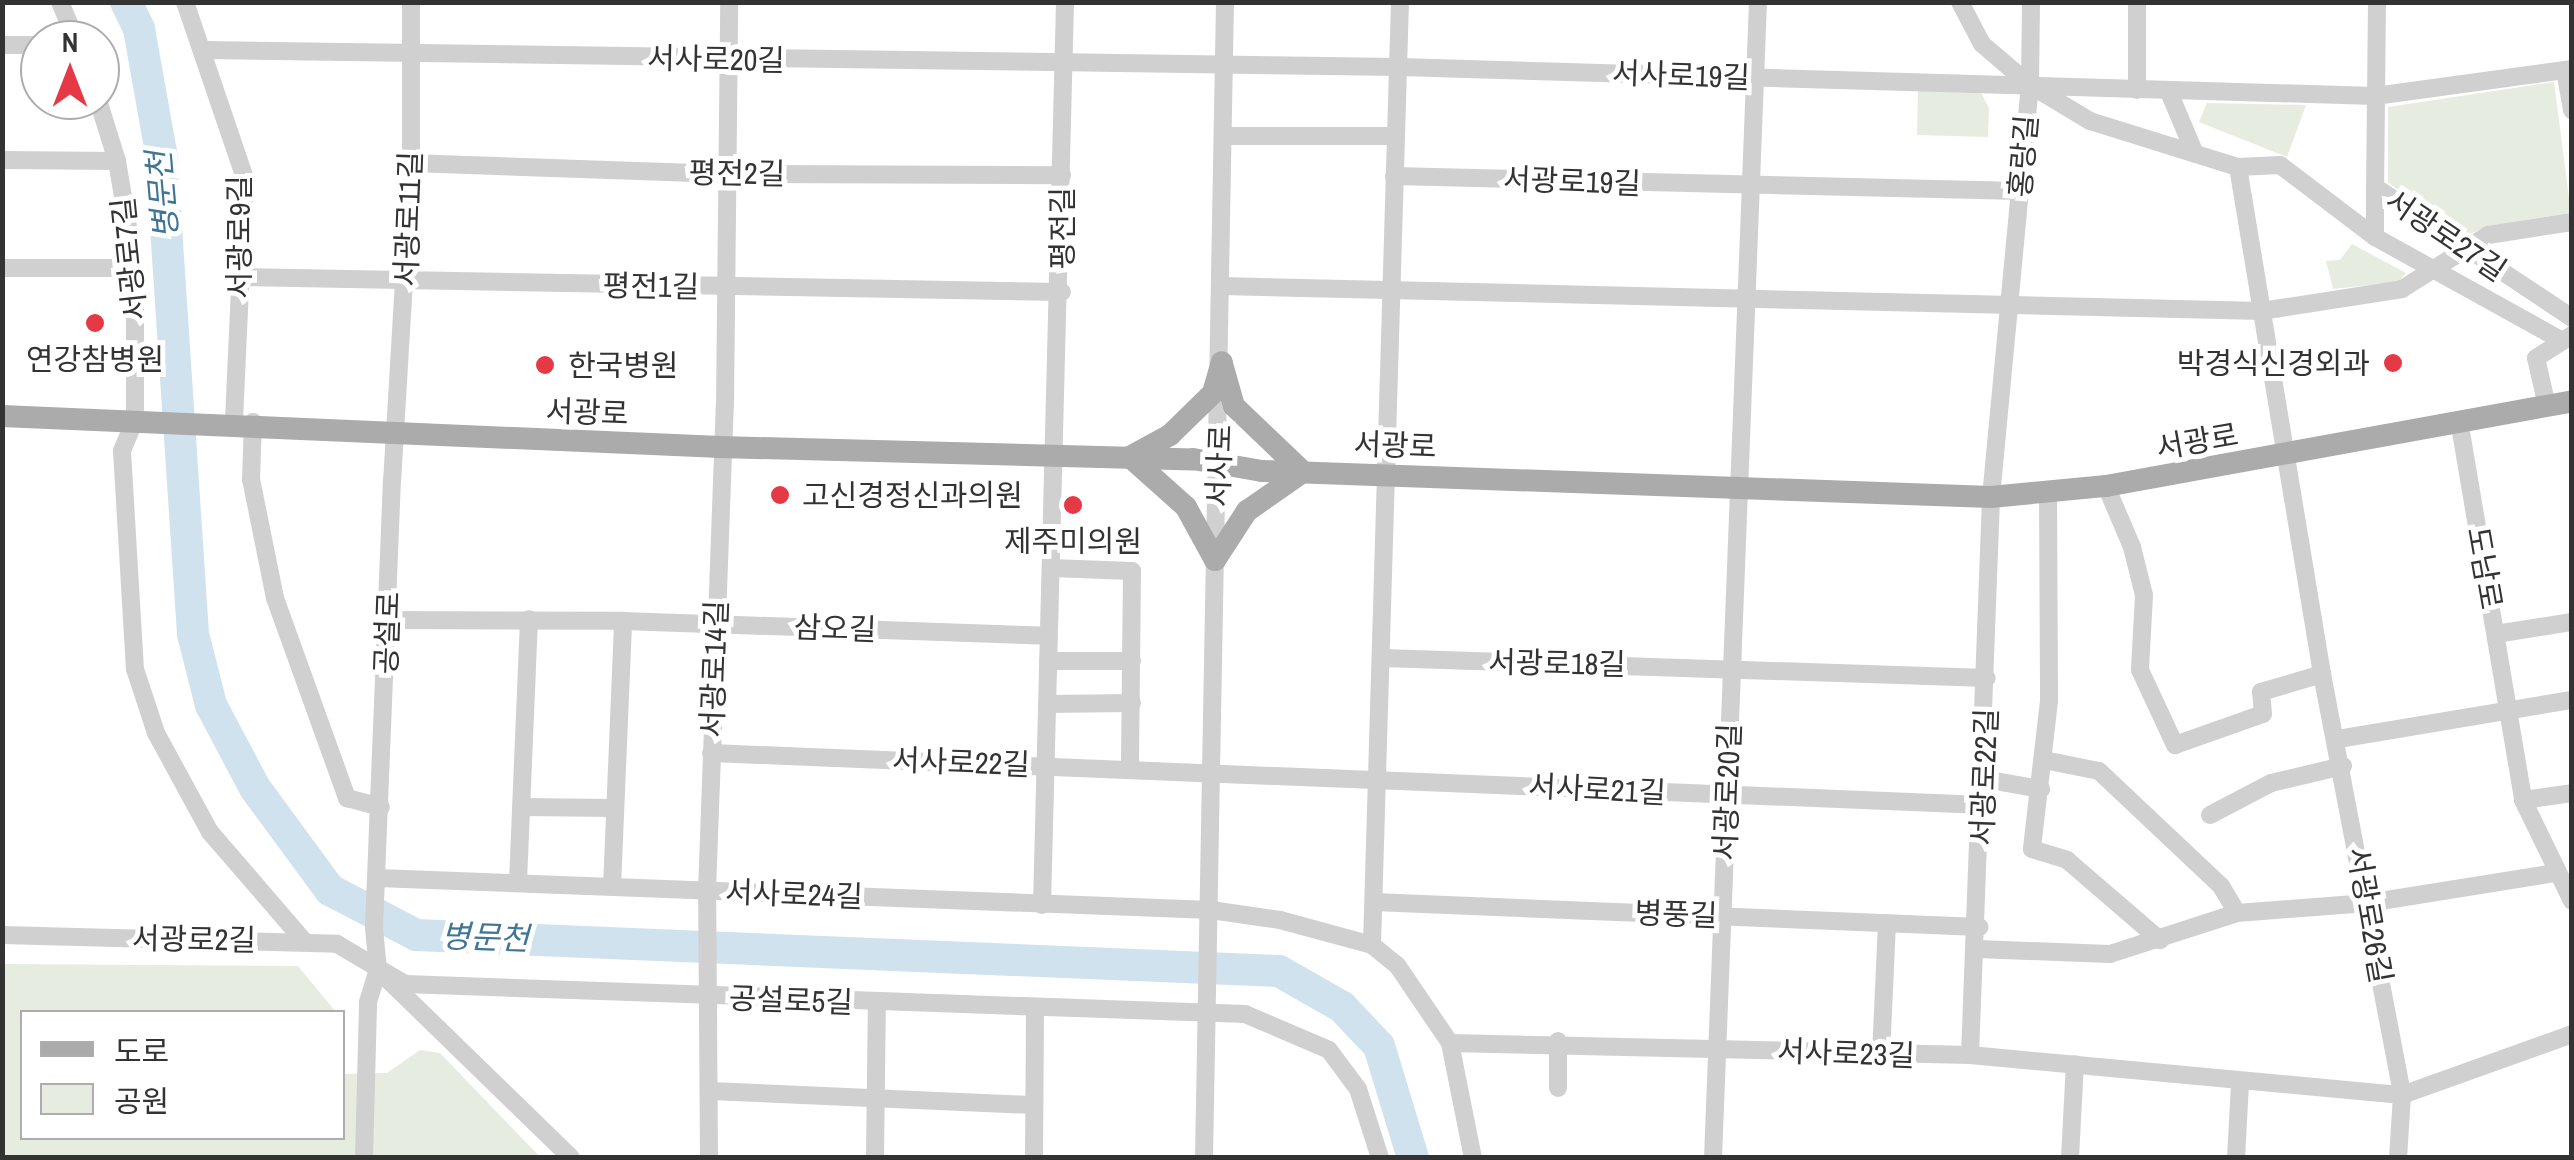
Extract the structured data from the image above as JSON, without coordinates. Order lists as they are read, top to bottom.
{
  "streets": {
    "main road": ["서광로"],
    "street": [
      "서사로20길",
      "서사로19길",
      "홍랑길",
      "평전2길",
      "서광로19길",
      "서광로11길",
      "평전길",
      "서광로27길",
      "서광로9길",
      "서광로7길",
      "평전1길",
      "서사로",
      "도남로",
      "삼오길",
      "공설로",
      "서광로18길",
      "서광로14길",
      "서사로22길",
      "서광로22길",
      "서사로21길",
      "서광로20길",
      "서사로24길",
      "병풍길",
      "서광로26길",
      "서광로2길",
      "공설로5길",
      "서사로23길"
    ]
  },
  "crossings": [
    ["서사로20길", "서사로19길"],
    ["서사로20길", "서광로11길"],
    ["서사로20길", "평전길"],
    ["서사로20길", "서광로9길"],
    ["서사로20길", "서사로"],
    ["서사로20길", "서광로14길"],
    ["서사로19길", "홍랑길"],
    ["서사로19길", "서광로27길"],
    ["서사로19길", "서사로"],
    ["서사로19길", "서광로20길"],
    ["홍랑길", "서광로19길"],
    ["홍랑길", "서광로"],
    ["홍랑길", "서광로22길"],
    ["평전2길", "서광로11길"],
    ["평전2길", "평전길"],
    ["평전2길", "서광로14길"],
    ["서광로19길", "서광로20길"],
    ["서광로11길", "평전1길"],
    ["서광로11길", "서광로"],
    ["서광로11길", "공설로"],
    ["평전길", "평전1길"],
    ["평전길", "서광로"],
    ["평전길", "삼오길"],
    ["평전길", "서사로22길"],
    ["평전길", "서사로24길"],
    ["서광로9길", "평전1길"],
    ["서광로9길", "서광로"],
    ["서광로9길", "공설로"],
    ["서광로7길", "서광로"],
    ["평전1길", "서광로14길"],
    ["서광로", "서사로"],
    ["서광로", "도남로"],
    ["서광로", "공설로"],
    ["서광로", "서광로14길"],
    ["서광로", "서광로22길"],
    ["서광로", "서광로20길"],
    ["서광로", "서광로26길"],
    ["서사로", "서사로22길"],
    ["서사로", "서사로21길"],
    ["서사로", "서사로24길"],
    ["서사로", "공설로5길"],
    ["삼오길", "공설로"],
    ["삼오길", "서광로14길"],
    ["공설로", "서사로24길"],
    ["공설로", "서광로2길"],
    ["공설로", "공설로5길"],
    ["서광로18길", "서광로20길"],
    ["서광로14길", "서사로22길"],
    ["서광로14길", "서사로24길"],
    ["서광로14길", "공설로5길"],
    ["서사로22길", "서사로21길"],
    ["서광로22길", "서사로21길"],
    ["서광로22길", "병풍길"],
    ["서광로22길", "서사로23길"],
    ["서사로21길", "서광로20길"],
    ["서광로20길", "병풍길"],
    ["서광로20길", "서사로23길"],
    ["서광로26길", "서사로23길"],
    ["서광로2길", "공설로5길"]
  ],
  "water": ["병문천"],
  "places": [
    "연강참병원",
    "박경식신경외과",
    "한국병원",
    "고신경정신과의원",
    "제주미의원"
  ],
  "legend": ["도로", "공원"],
  "north": "top"
}
